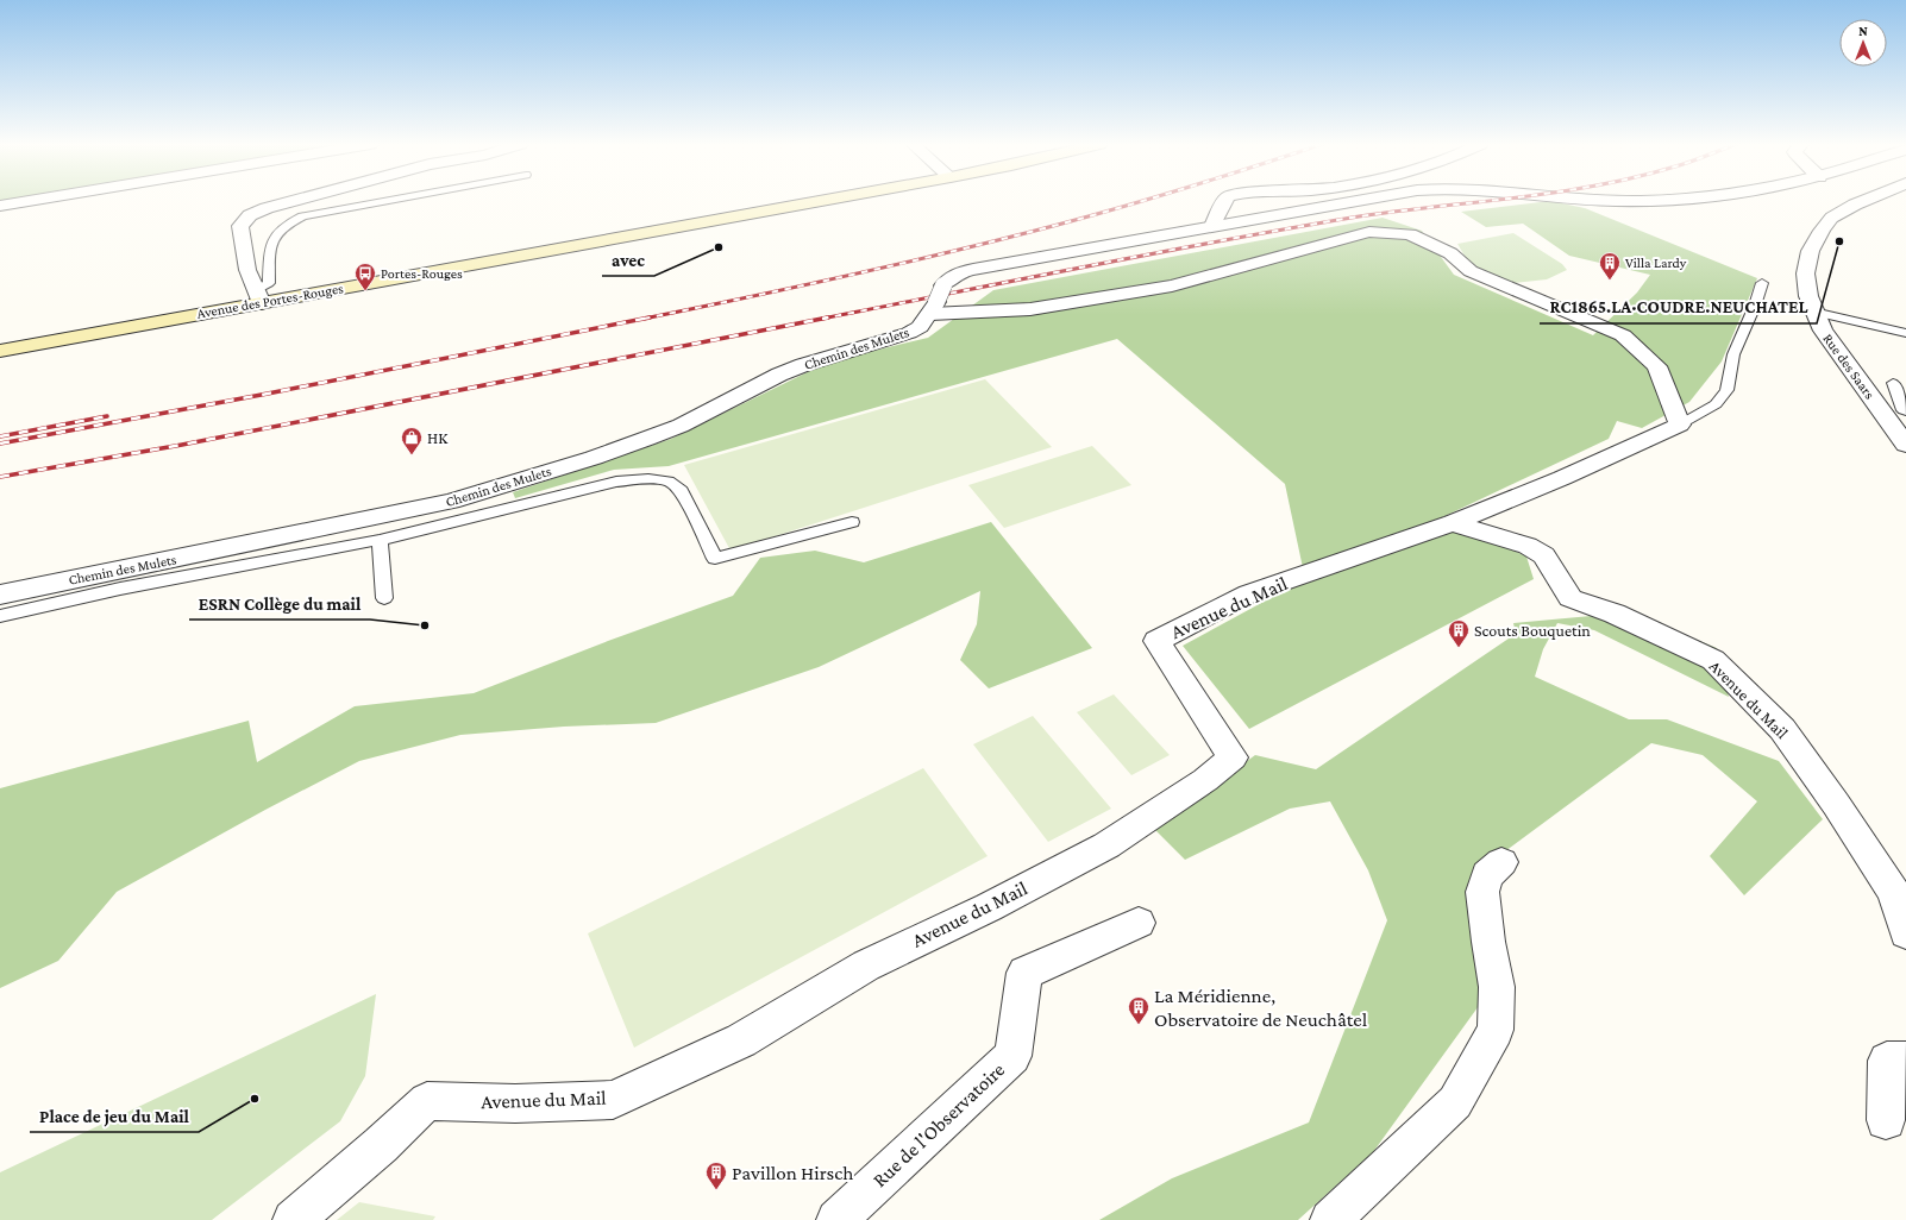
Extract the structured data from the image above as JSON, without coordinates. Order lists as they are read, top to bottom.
{
  "streets": {
    "main road": ["Avenue des Portes-Rouges"],
    "street": [
      "Chemin des Mulets",
      "Rue des Saars",
      "Avenue du Mail",
      "Rue de l'Observatoire"
    ]
  },
  "places": {
    "other": [
      "RC1865.LA·COUDRE.NEUCHATEL",
      "avec",
      "ESRN Collège du mail",
      "Place de jeu du Mail"
    ],
    "building": [
      "Villa Lardy",
      "Scouts Bouquetin",
      "La Méridienne, Observatoire de Neuchâtel",
      "Pavillon Hirsch"
    ],
    "bus stop": ["Portes-Rouges"],
    "shop": ["HK"]
  },
  "north": "top"
}
